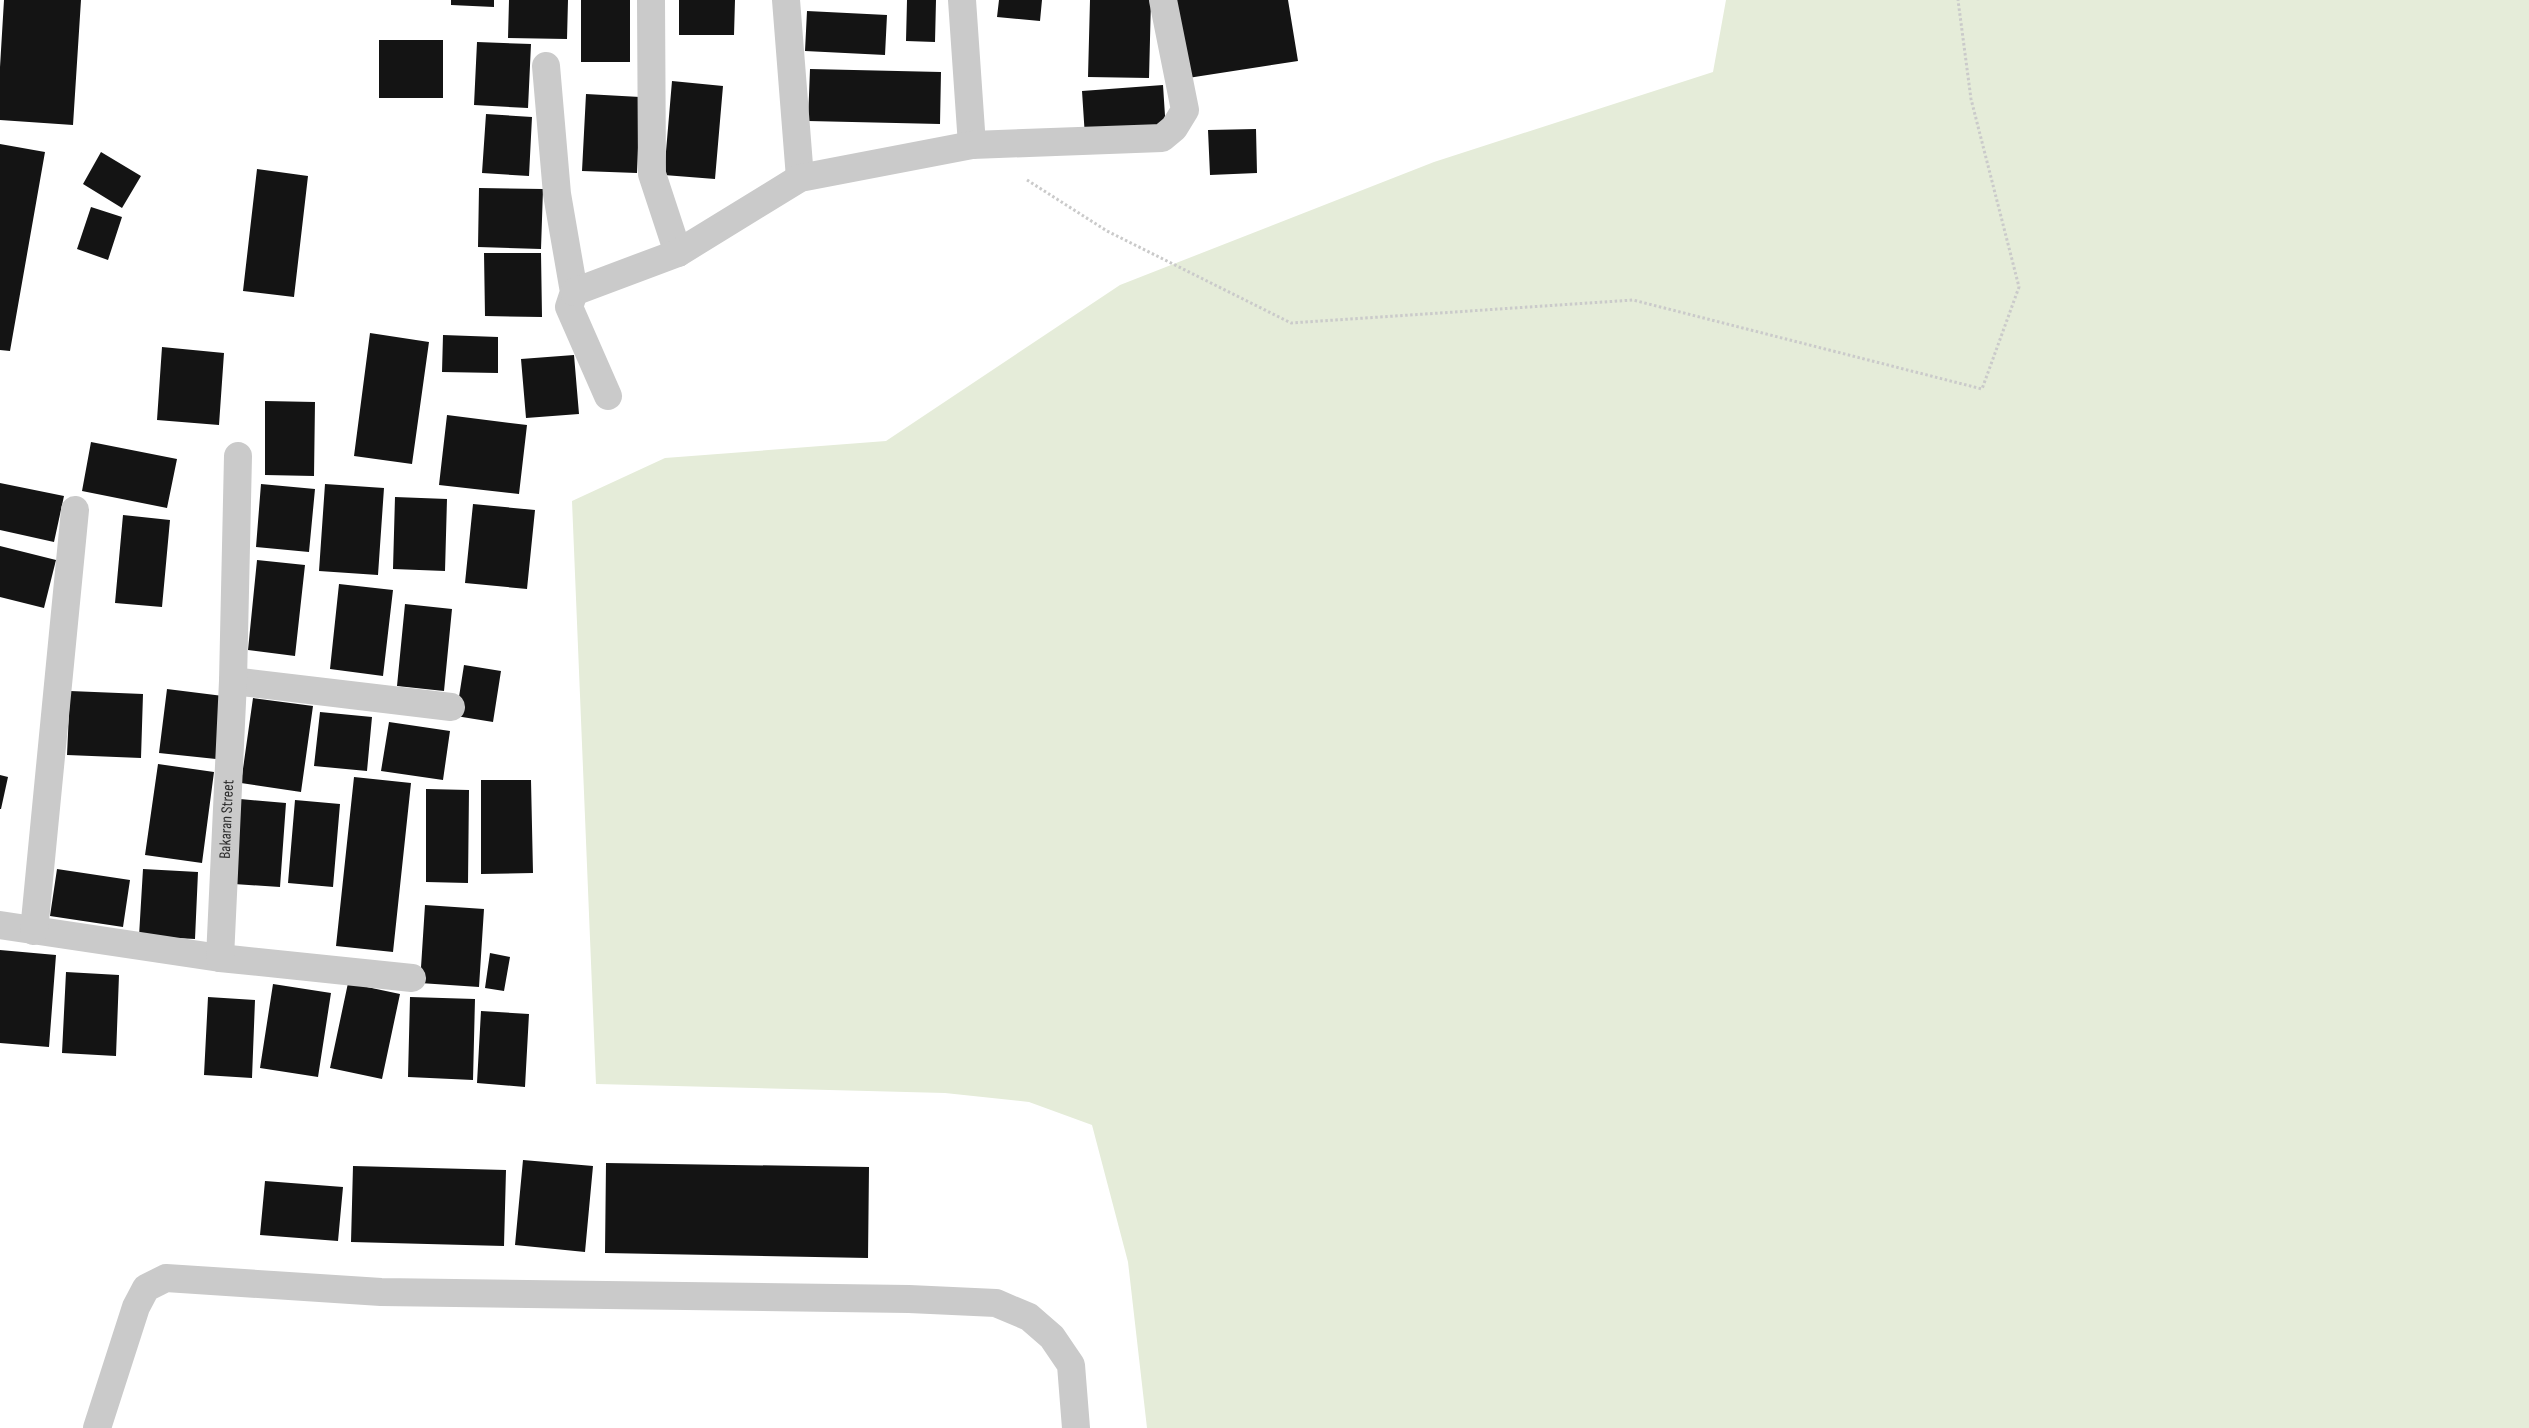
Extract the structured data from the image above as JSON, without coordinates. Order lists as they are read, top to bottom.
{
  "streets": {
    "street": ["Bakaran Street"]
  }
}
